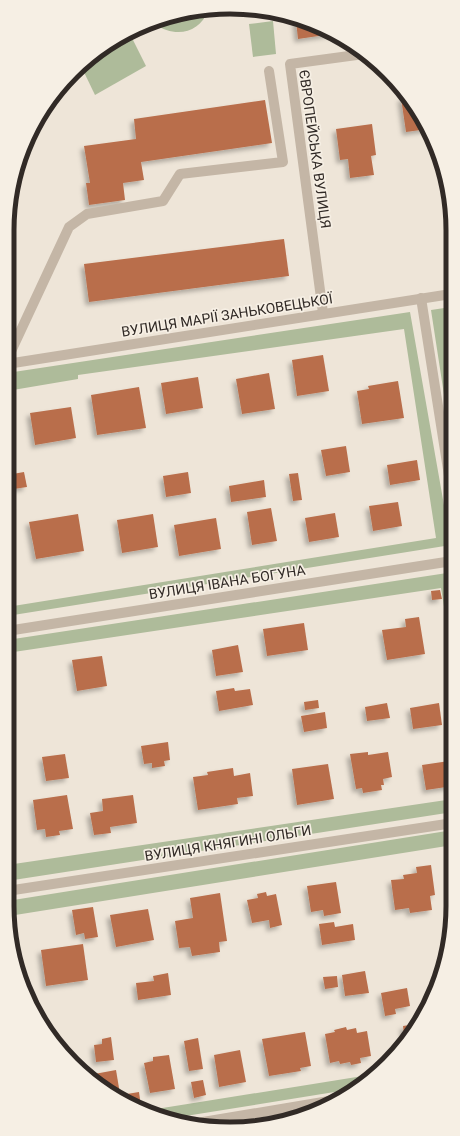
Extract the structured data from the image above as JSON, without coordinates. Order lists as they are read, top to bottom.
{
  "streets": {
    "street": [
      "ЄВРОПЕЙСЬКА ВУЛИЦЯ",
      "ВУЛИЦЯ МАРІЇ ЗАНЬКОВЕЦЬКОЇ",
      "ВУЛИЦЯ ІВАНА БОГУНА",
      "ВУЛИЦЯ КНЯГИНІ ОЛЬГИ"
    ]
  },
  "crossings": [
    ["ЄВРОПЕЙСЬКА ВУЛИЦЯ", "ВУЛИЦЯ МАРІЇ ЗАНЬКОВЕЦЬКОЇ"]
  ]
}
